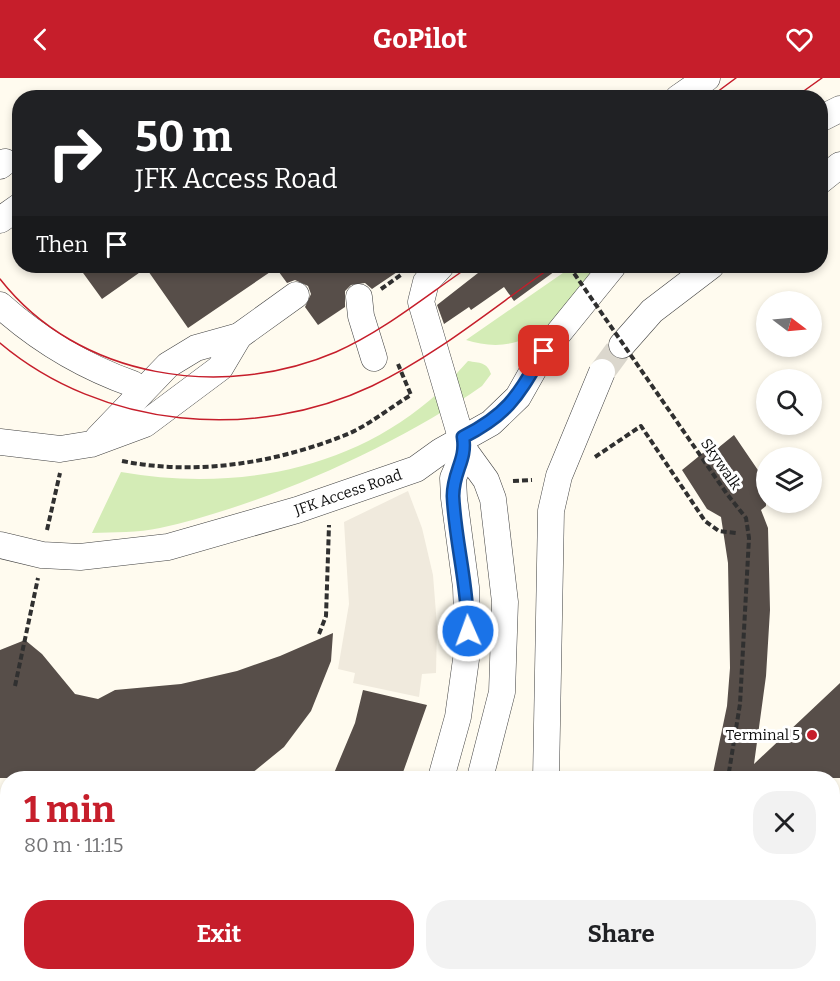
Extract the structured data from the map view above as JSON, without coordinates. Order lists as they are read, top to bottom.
{
  "streets": {
    "street": ["JFK Access Road"],
    "path": ["Skywalk"]
  },
  "places": ["Terminal 5"],
  "north": "right",
  "page": {
    "header": "GoPilot",
    "turn": ["50 m", "JFK Access Road"],
    "then": "Then",
    "heading": ["1 min", "80 m · 11:15"],
    "buttons": ["Exit", "Share"]
  }
}
